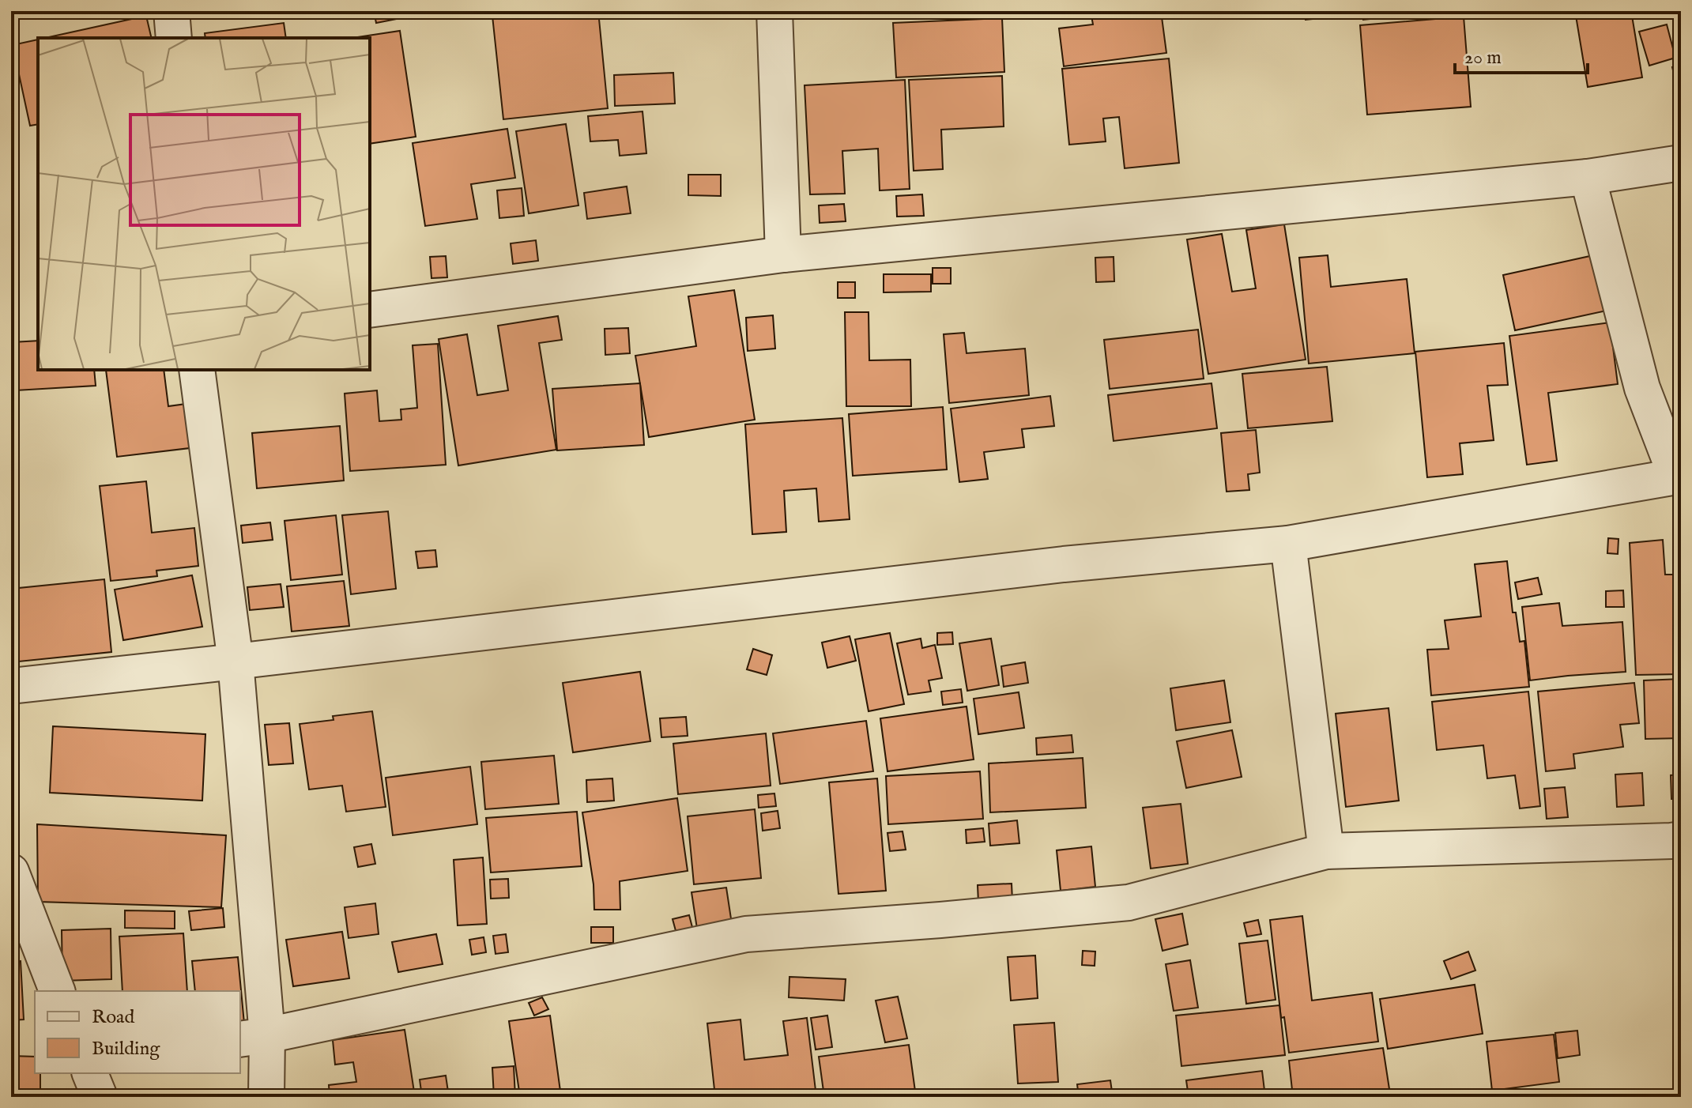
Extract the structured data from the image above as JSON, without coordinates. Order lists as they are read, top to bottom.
{
  "legend": ["Road", "Building"],
  "scale_bar": "20 m"
}
